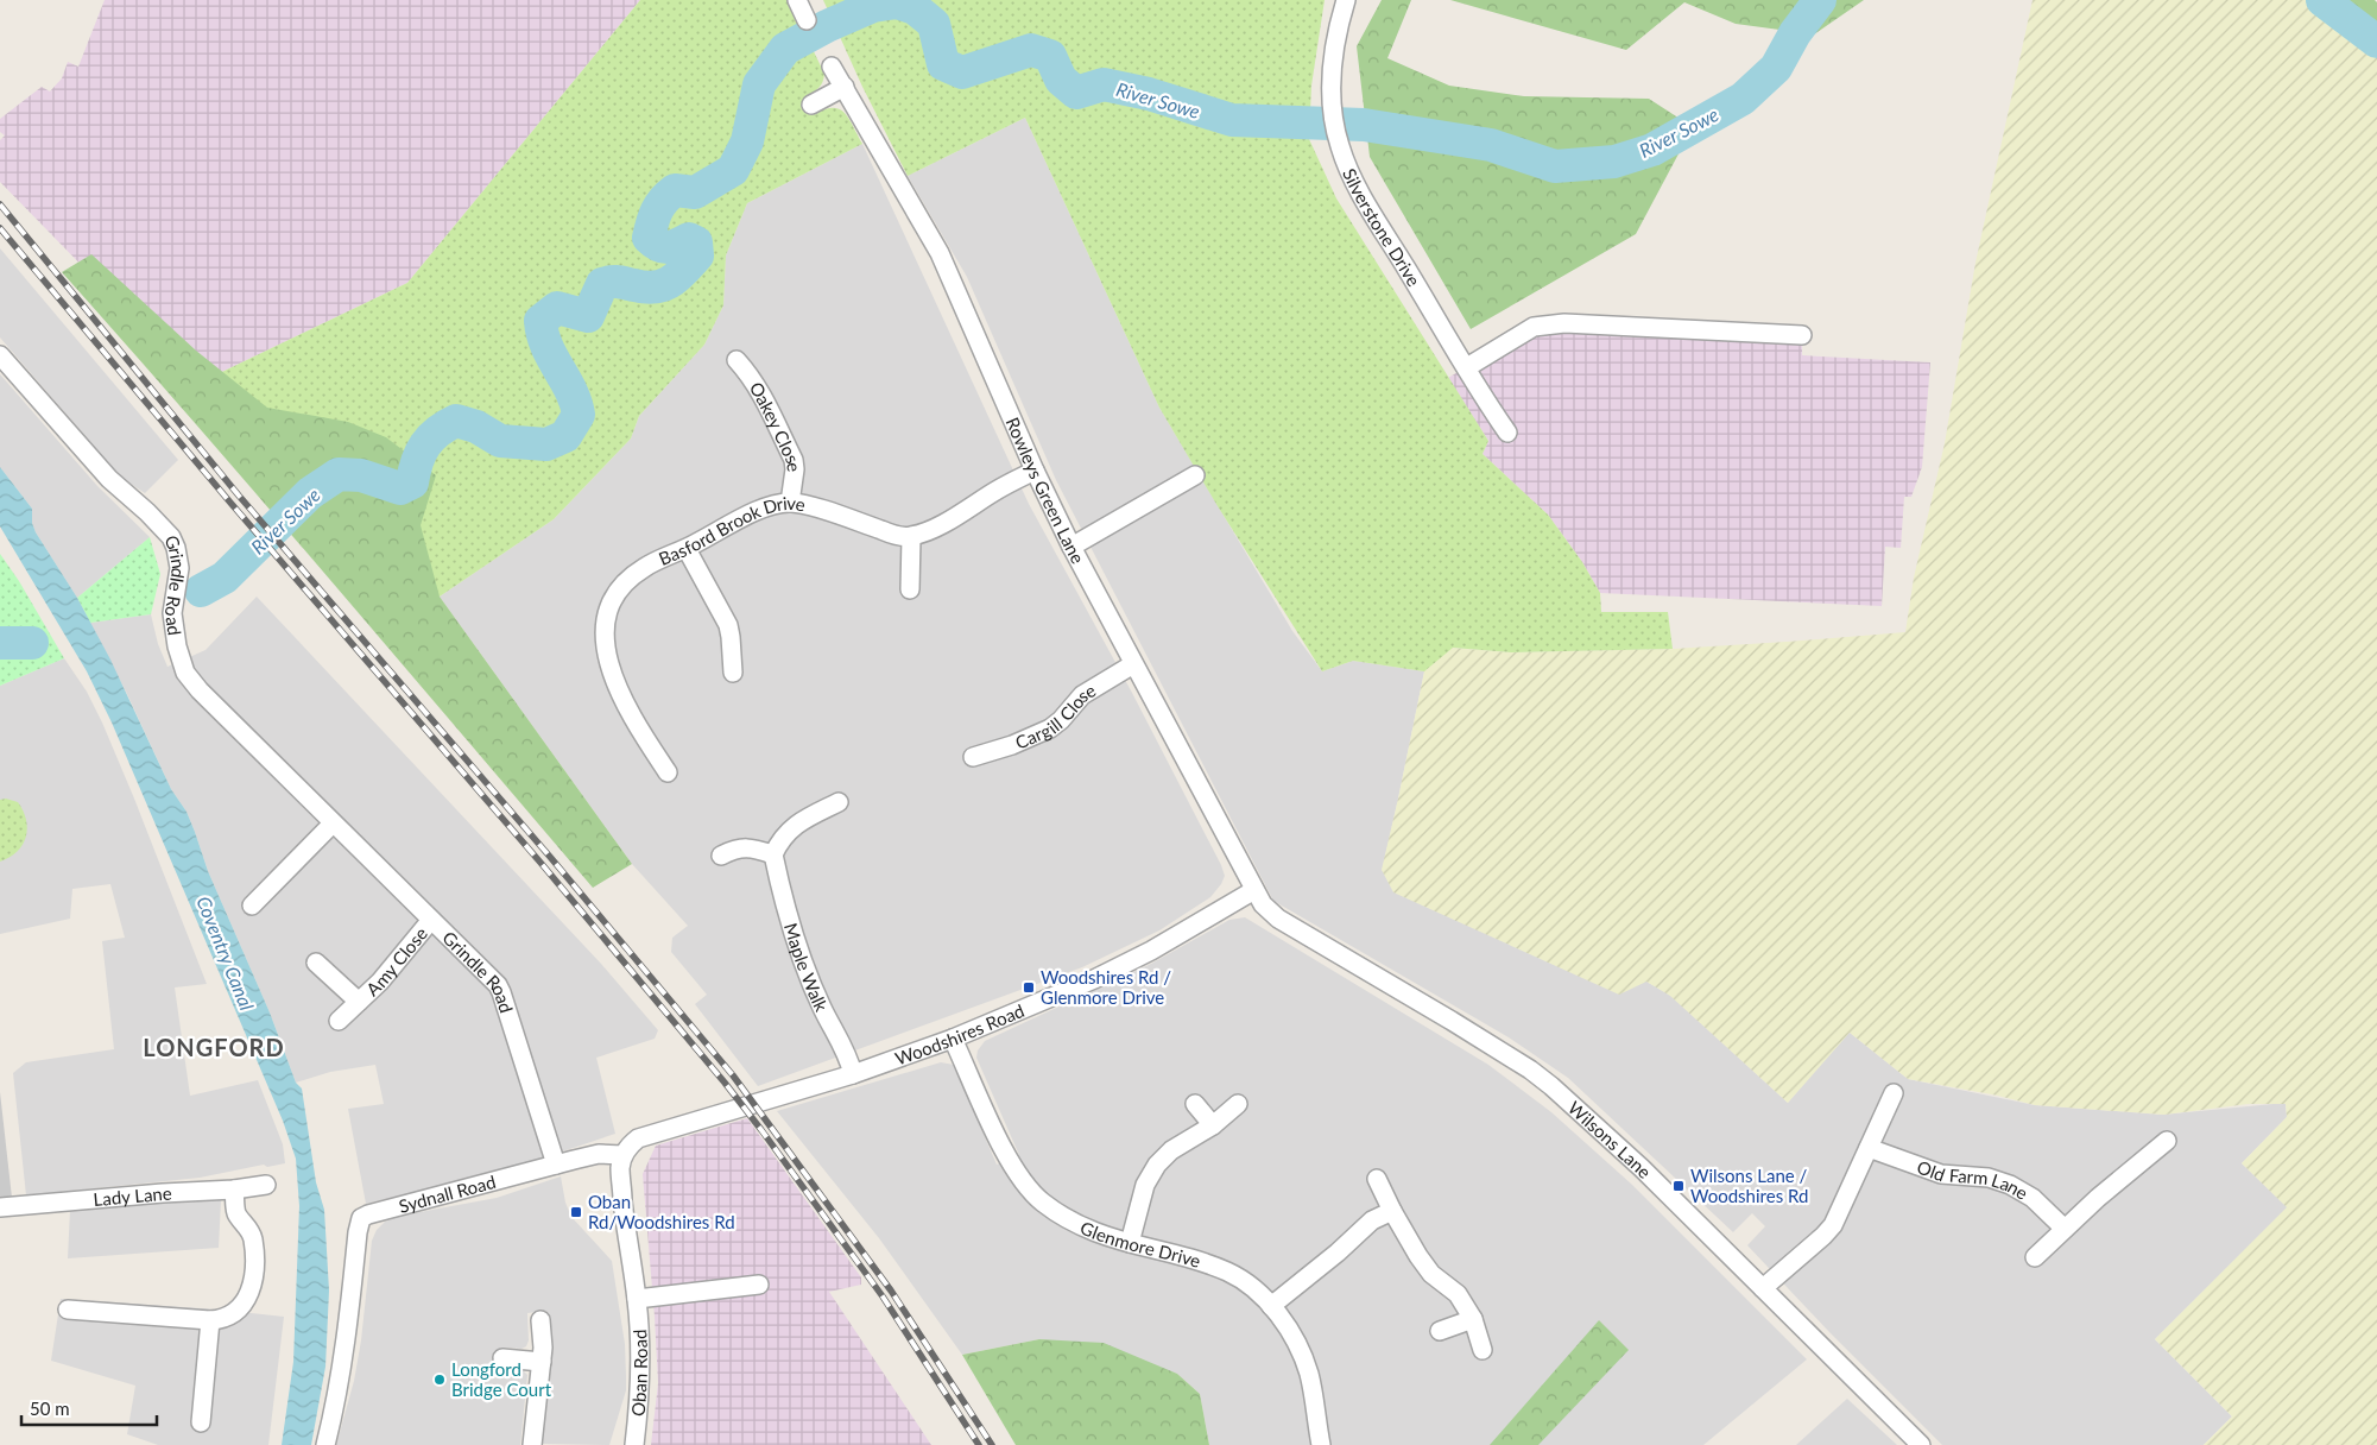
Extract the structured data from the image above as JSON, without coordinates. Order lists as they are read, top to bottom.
{
  "streets": {
    "street": [
      "Silverstone Drive",
      "Oakey Close",
      "Rowleys Green Lane",
      "Basford Brook Drive",
      "Grindle Road",
      "Cargill Close",
      "Amy Close",
      "Maple Walk",
      "Woodshires Road",
      "Wilsons Lane",
      "Old Farm Lane",
      "Sydnall Road",
      "Lady Lane",
      "Glenmore Drive",
      "Oban Road"
    ]
  },
  "crossings": [
    ["Oakey Close", "Basford Brook Drive"],
    ["Rowleys Green Lane", "Cargill Close"],
    ["Rowleys Green Lane", "Woodshires Road"],
    ["Rowleys Green Lane", "Wilsons Lane"],
    ["Grindle Road", "Amy Close"],
    ["Grindle Road", "Sydnall Road"],
    ["Maple Walk", "Woodshires Road"],
    ["Woodshires Road", "Wilsons Lane"],
    ["Woodshires Road", "Sydnall Road"],
    ["Woodshires Road", "Glenmore Drive"],
    ["Woodshires Road", "Oban Road"],
    ["Sydnall Road", "Oban Road"]
  ],
  "districts": ["LONGFORD"],
  "water": ["River Sowe", "Coventry Canal"],
  "places": {
    "transit": ["Woodshires Rd / Glenmore Drive", "Wilsons Lane / Woodshires Rd", "Oban Rd/Woodshires Rd"],
    "other": ["Longford Bridge Court"]
  },
  "scale_bar": "50 m"
}
